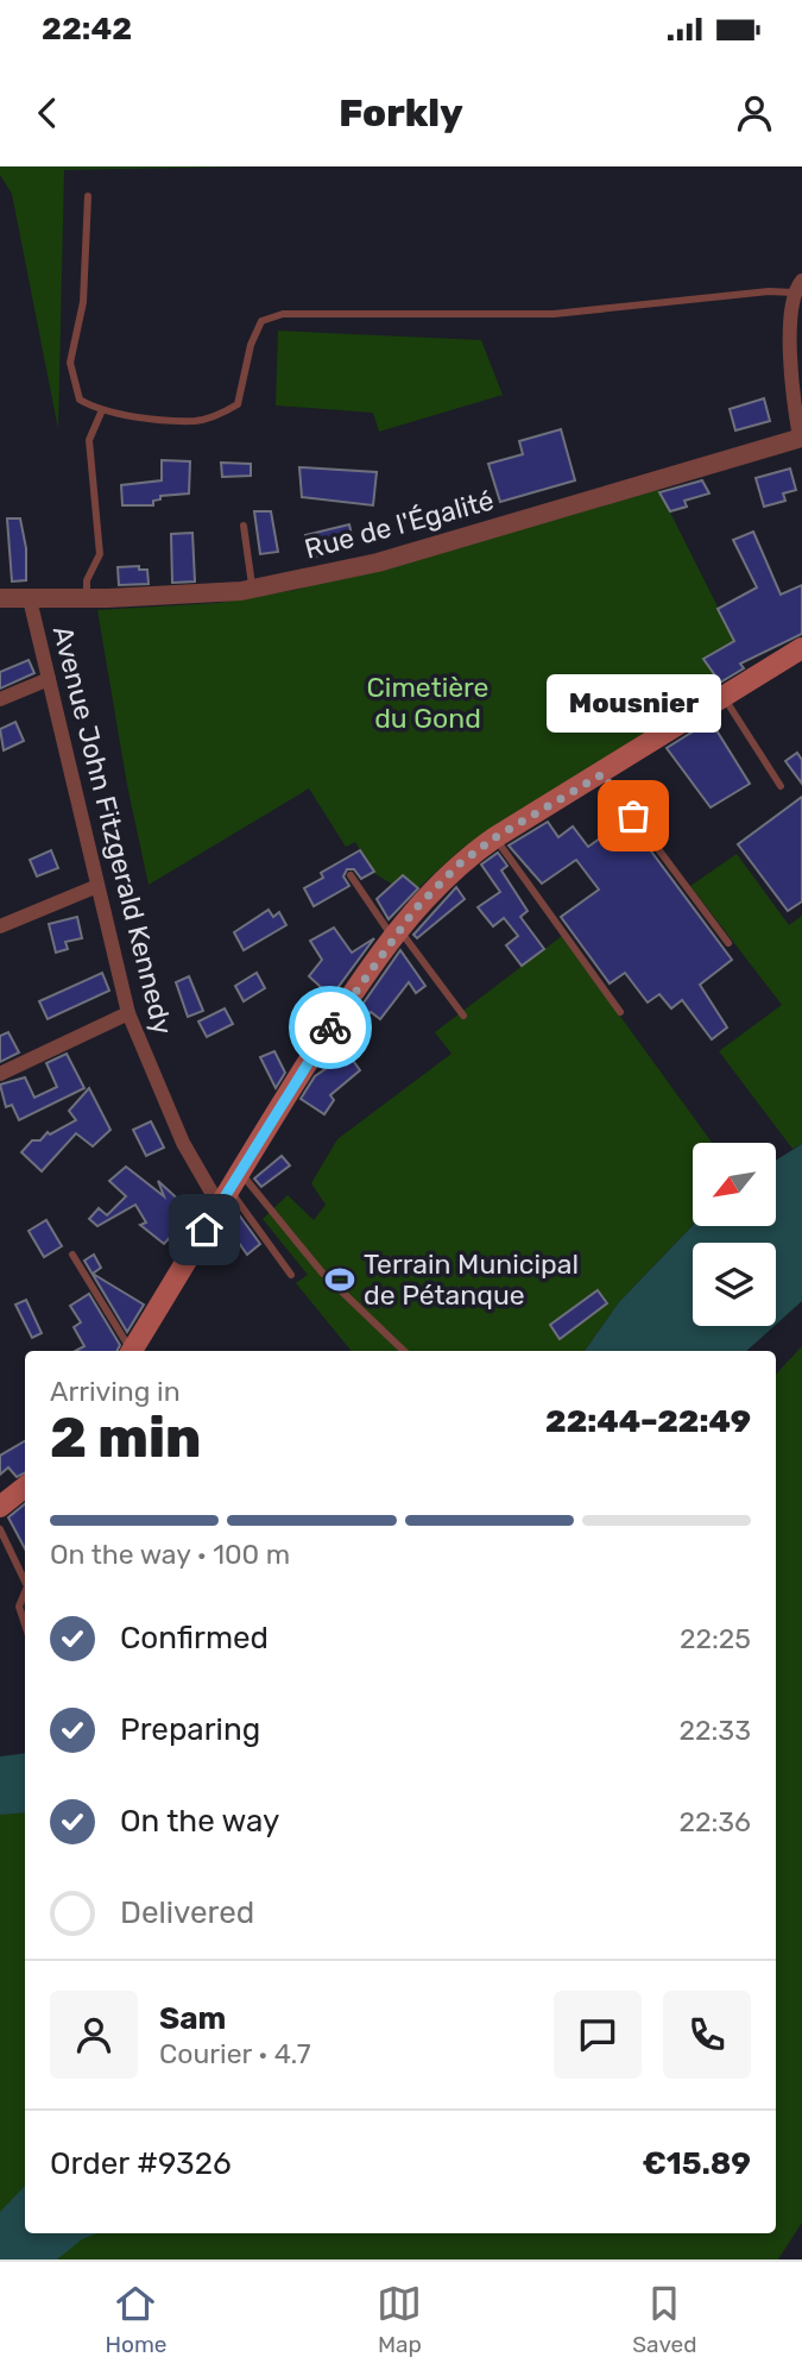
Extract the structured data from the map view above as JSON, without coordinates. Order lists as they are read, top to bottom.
{
  "streets": {
    "street": ["Rue de l'Égalité", "Avenue John Fitzgerald Kennedy"]
  },
  "crossings": [
    ["Rue de l'Égalité", "Avenue John Fitzgerald Kennedy"]
  ],
  "parks": ["Cimetière du Gond"],
  "places": {
    "other": ["Mousnier"],
    "sports": ["Terrain Municipal de Pétanque"]
  },
  "north": "bottom left",
  "page": {
    "status": "22:42",
    "header": "Forkly",
    "bubble": "Mousnier",
    "heading": ["2 min", "Arriving in", "22:44–22:49"],
    "panel": [
      "Sam",
      "Courier · 4.7",
      "Order #9326",
      "€15.89"
    ],
    "bar": "On the way · 100 m",
    "list": [
      ["Confirmed", "22:25"],
      ["Preparing", "22:33"],
      ["On the way", "22:36"],
      "Delivered"
    ],
    "tabs": ["Home", "Map", "Saved"]
  }
}
